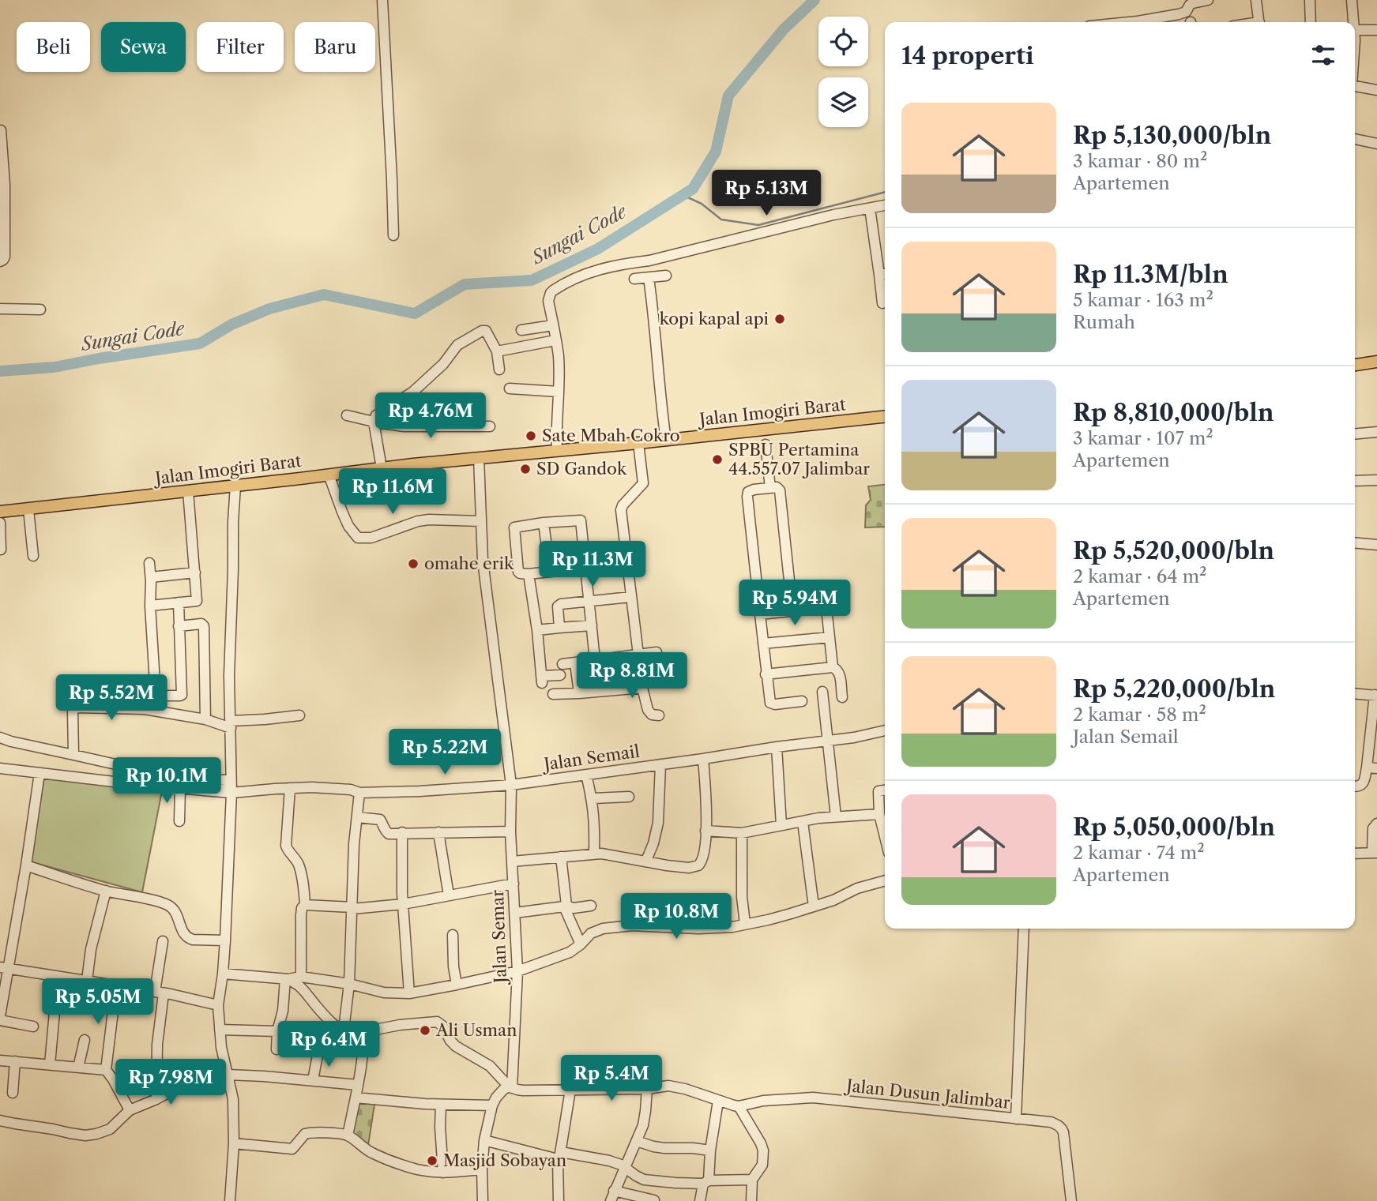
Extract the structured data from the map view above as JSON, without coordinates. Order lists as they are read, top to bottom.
{
  "streets": {
    "main road": ["Jalan Imogiri Barat"],
    "street": ["Jalan Semail", "Jalan Semar", "Jalan Dusun Jalimbar"]
  },
  "crossings": [
    ["Jalan Imogiri Barat", "Jalan Semar"],
    ["Jalan Semail", "Jalan Semar"],
    ["Jalan Semar", "Jalan Dusun Jalimbar"]
  ],
  "water": ["Sungai Code"],
  "places": [
    "kopi kapal api",
    "Sate Mbah Cokro",
    "SPBU Pertamina 44.557.07 Jalimbar",
    "SD Gandok",
    "omahe erik",
    "Ali Usman",
    "Masjid Sobayan"
  ],
  "page": {
    "chip": [
      "Beli",
      "Sewa",
      "Filter",
      "Baru"
    ],
    "heading": "14 properti",
    "list": [
      {
        "name": "Rp 5,130,000/bln",
        "note": "3 kamar · 80 m² · Apartemen"
      },
      {
        "name": "Rp 11.3M/bln",
        "note": "5 kamar · 163 m² · Rumah"
      },
      {
        "name": "Rp 8,810,000/bln",
        "note": "3 kamar · 107 m² · Apartemen"
      },
      {
        "name": "Rp 5,520,000/bln",
        "note": "2 kamar · 64 m² · Apartemen"
      },
      {
        "name": "Rp 5,220,000/bln",
        "note": "2 kamar · 58 m² · Jalan Semail"
      },
      {
        "name": "Rp 5,050,000/bln",
        "note": "2 kamar · 74 m² · Apartemen"
      }
    ],
    "price": [
      "Rp 5.13M",
      "Rp 4.76M",
      "Rp 11.6M",
      "Rp 11.3M",
      "Rp 5.94M",
      "Rp 8.81M",
      "Rp 5.52M",
      "Rp 5.22M",
      "Rp 10.1M",
      "Rp 10.8M",
      "Rp 5.05M",
      "Rp 6.4M",
      "Rp 5.4M",
      "Rp 7.98M"
    ]
  }
}
